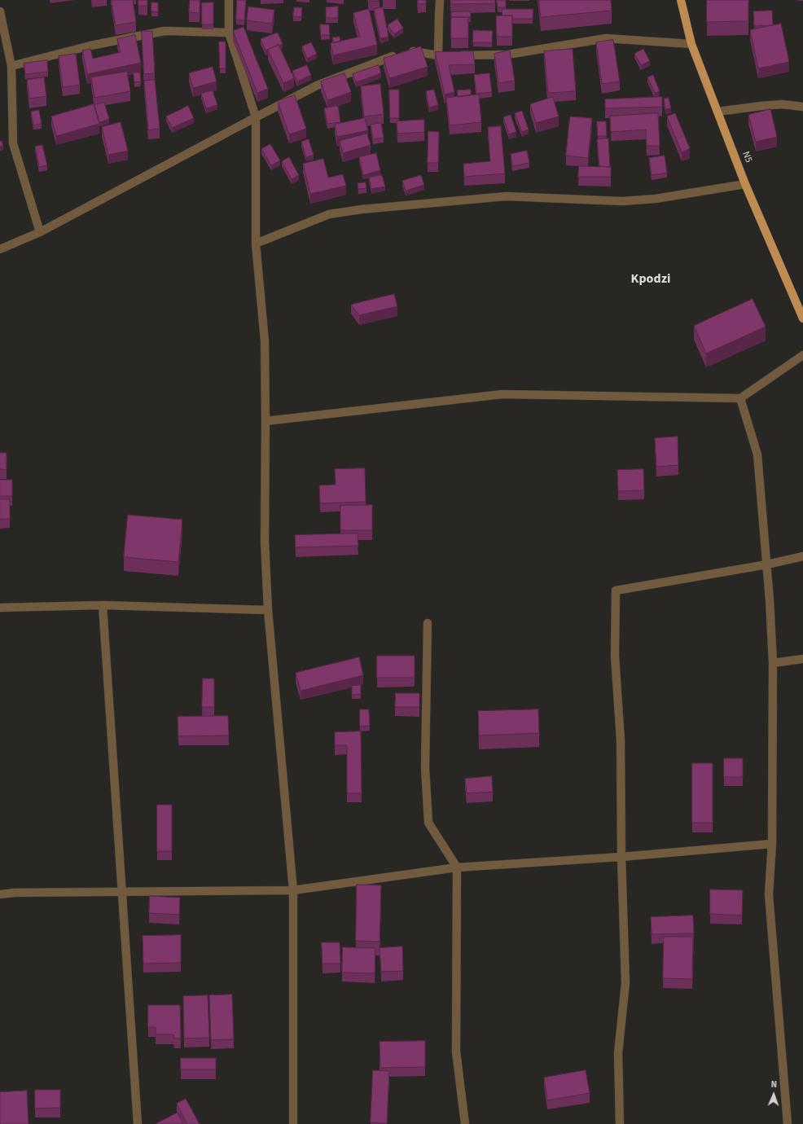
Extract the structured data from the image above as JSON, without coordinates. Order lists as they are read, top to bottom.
{
  "streets": {
    "main road": ["N5"]
  },
  "districts": ["Kpodzi"],
  "north": "top"
}
